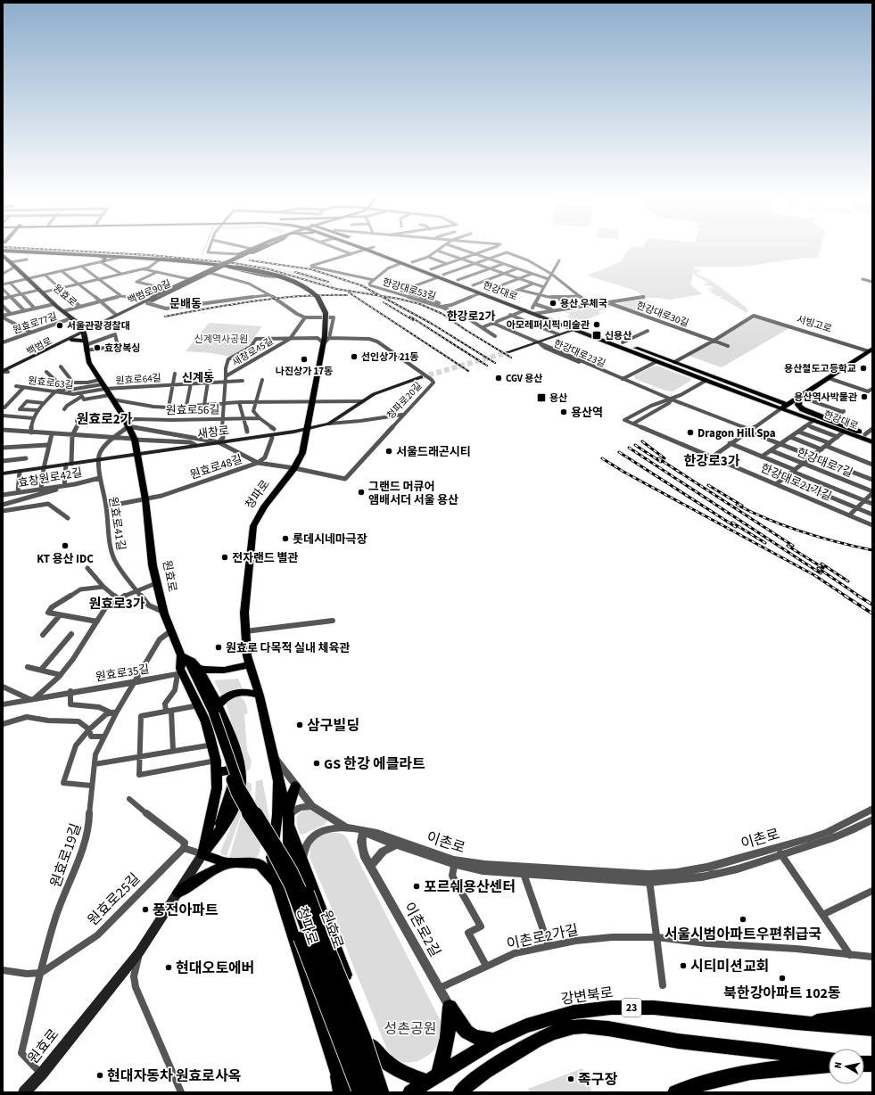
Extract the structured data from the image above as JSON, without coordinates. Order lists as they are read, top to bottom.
{
  "streets": {
    "highway": ["강변북로", "23"],
    "main road": [
      "한강대로",
      "백범로90길",
      "원효로",
      "서빙고로",
      "백범로",
      "새창로",
      "청파로"
    ],
    "street": [
      "한강대로53길",
      "한강대로30길",
      "원효로77길",
      "새창로45길",
      "한강대로23길",
      "원효로64길",
      "원효로63길",
      "청파로20길",
      "원효로56길",
      "한강대로7길",
      "원효로48길",
      "효창원로42길",
      "한강대로21가길",
      "원효로41길",
      "원효로35길",
      "이촌로",
      "원효로19길",
      "원효로25길",
      "이촌로2길",
      "이촌로2가길"
    ]
  },
  "crossings": [
    ["한강대로53길", "한강대로"],
    ["한강대로", "서빙고로"],
    ["백범로90길", "백범로"],
    ["백범로90길", "청파로"],
    ["원효로", "원효로77길"],
    ["원효로", "백범로"],
    ["원효로", "원효로64길"],
    ["원효로", "원효로63길"],
    ["원효로", "원효로56길"],
    ["원효로", "새창로"],
    ["원효로", "원효로48길"],
    ["원효로", "원효로41길"],
    ["원효로", "원효로35길"],
    ["원효로", "원효로19길"],
    ["한강대로30길", "서빙고로"],
    ["새창로45길", "원효로64길"],
    ["새창로45길", "원효로56길"],
    ["새창로45길", "새창로"],
    ["한강대로23길", "한강대로7길"],
    ["원효로64길", "원효로63길"],
    ["청파로20길", "새창로"],
    ["청파로20길", "원효로48길"],
    ["청파로20길", "청파로"],
    ["원효로56길", "새창로"],
    ["새창로", "청파로"],
    ["새창로", "원효로41길"],
    ["원효로48길", "청파로"],
    ["효창원로42길", "원효로41길"],
    ["청파로", "이촌로"],
    ["원효로35길", "원효로19길"],
    ["이촌로", "이촌로2길"],
    ["이촌로", "이촌로2가길"],
    ["원효로19길", "원효로25길"],
    ["이촌로2길", "이촌로2가길"]
  ],
  "districts": [
    "문배동",
    "한강로2가",
    "신계동",
    "원효로2가",
    "한강로3가",
    "원효로3가"
  ],
  "parks": ["신계역사공원", "성촌공원"],
  "places": {
    "other": [
      "용산 우체국",
      "아모레퍼시픽 미술관",
      "서울관광경찰대",
      "효창복싱",
      "선인상가 21동",
      "나진상가 17동",
      "용산철도고등학교",
      "CGV 용산",
      "용산역사박물관",
      "용산역",
      "Dragon Hill Spa",
      "서울드래곤시티",
      "그랜드 머큐어 앰배서더 서울 용산",
      "롯데시네마극장",
      "KT 용산 IDC",
      "전자랜드 별관",
      "원효로 다목적 실내 체육관",
      "삼구빌딩",
      "GS 한강 에클라트",
      "포르쉐용산센터",
      "풍전아파트",
      "서울시범아파트우편취급국",
      "시티미션교회",
      "현대오토에버",
      "북한강아파트 102동",
      "현대자동차 원효로사옥",
      "족구장"
    ],
    "transit": ["신용산", "용산"]
  },
  "north": "left"
}
